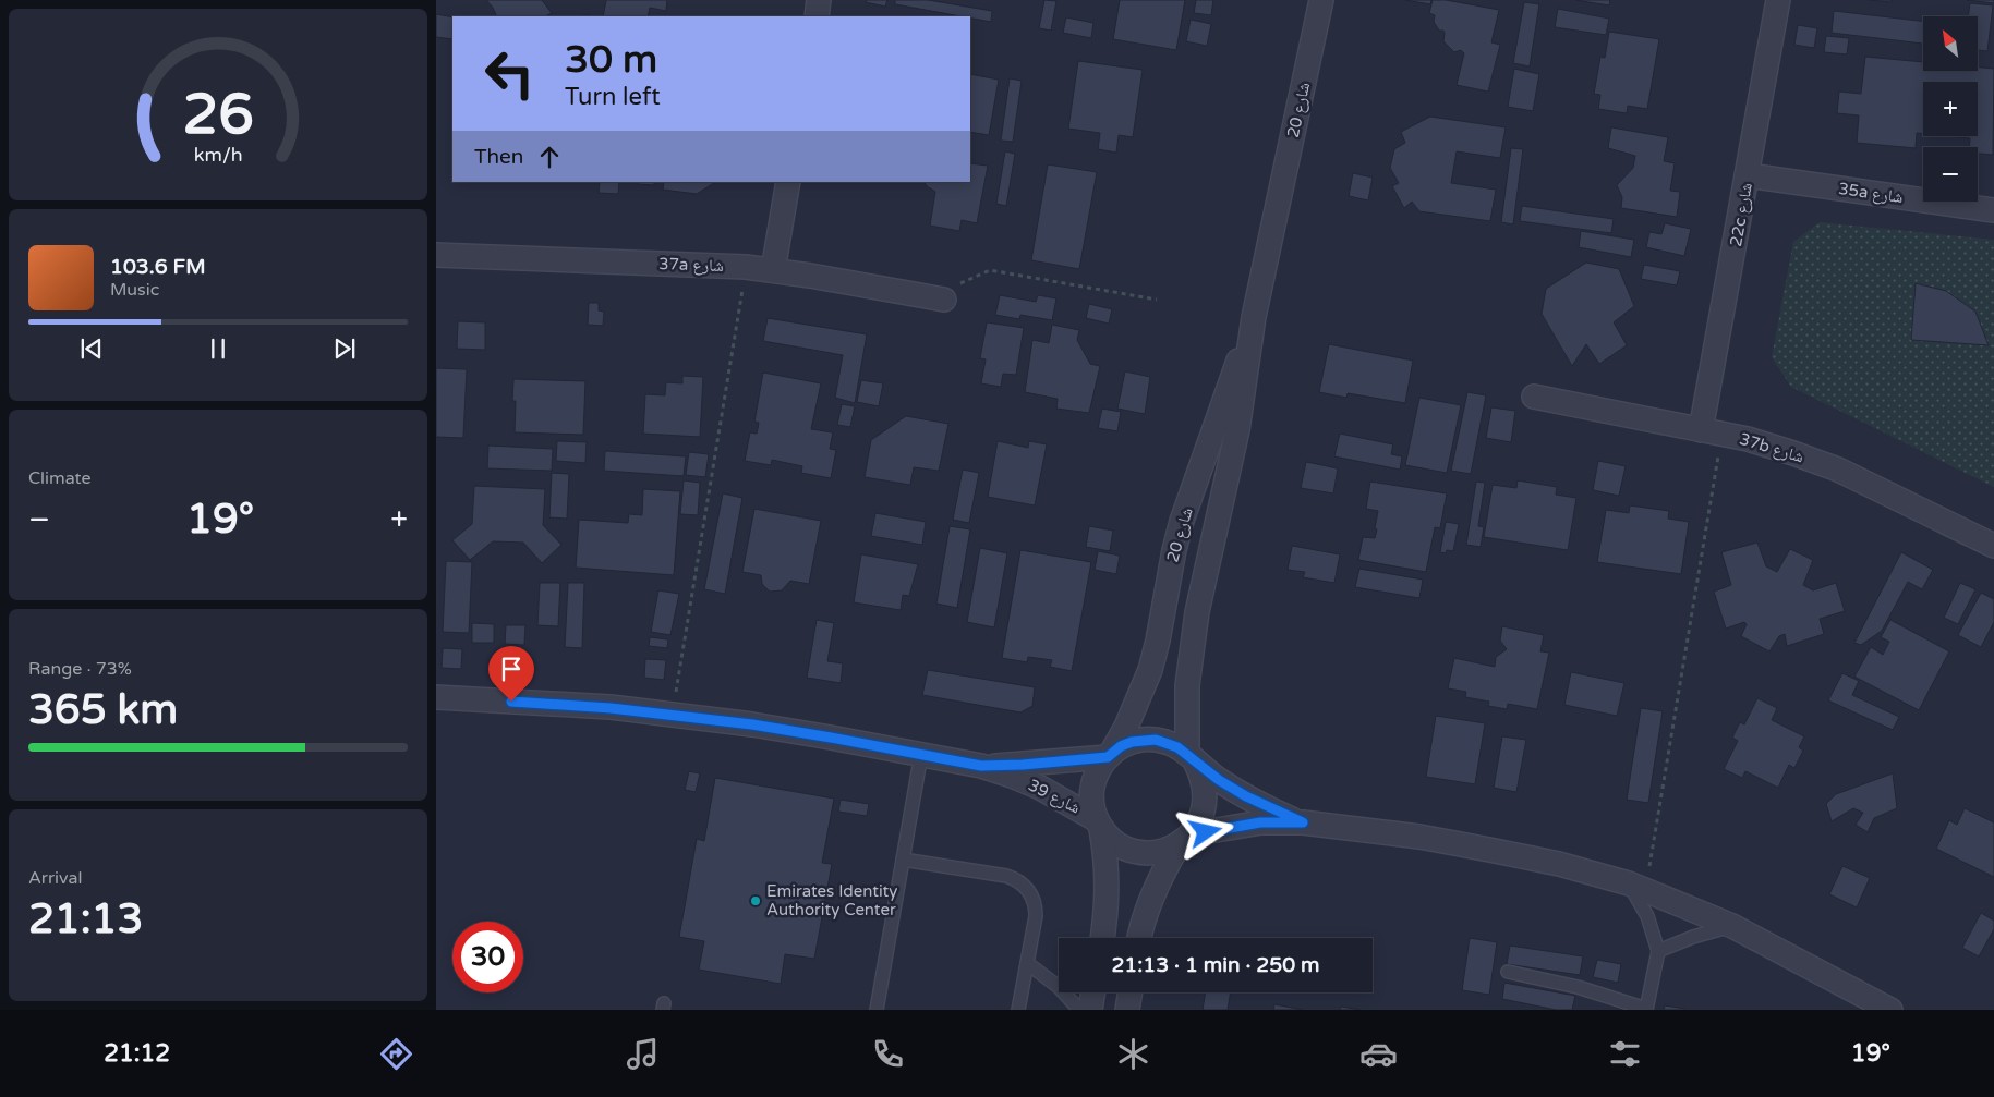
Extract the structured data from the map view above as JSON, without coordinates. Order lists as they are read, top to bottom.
{
  "streets": {
    "street": [
      "شارع 20",
      "35a شارع",
      "22c شارع",
      "37a شارع",
      "37b شارع",
      "شارع 39"
    ]
  },
  "crossings": [
    ["شارع 20", "شارع 39"],
    ["35a شارع", "22c شارع"],
    ["22c شارع", "37b شارع"]
  ],
  "places": ["Emirates Identity Authority Center"],
  "north": "top left",
  "page": {
    "map_buttons": ["+", "−"],
    "turn": ["30 m", "Turn left"],
    "then": "Then",
    "song": ["103.6 FM", "Music"],
    "tile": [
      "Climate",
      ["Range · 73%", "365 km"],
      ["Arrival", "21:13"]
    ],
    "heat": ["−", "19°", "+"],
    "limit": "30",
    "trip": "21:13 · 1 min · 250 m",
    "tabs": ["21:12", "19°"],
    "gauge": ["26", "km/h"]
  }
}
